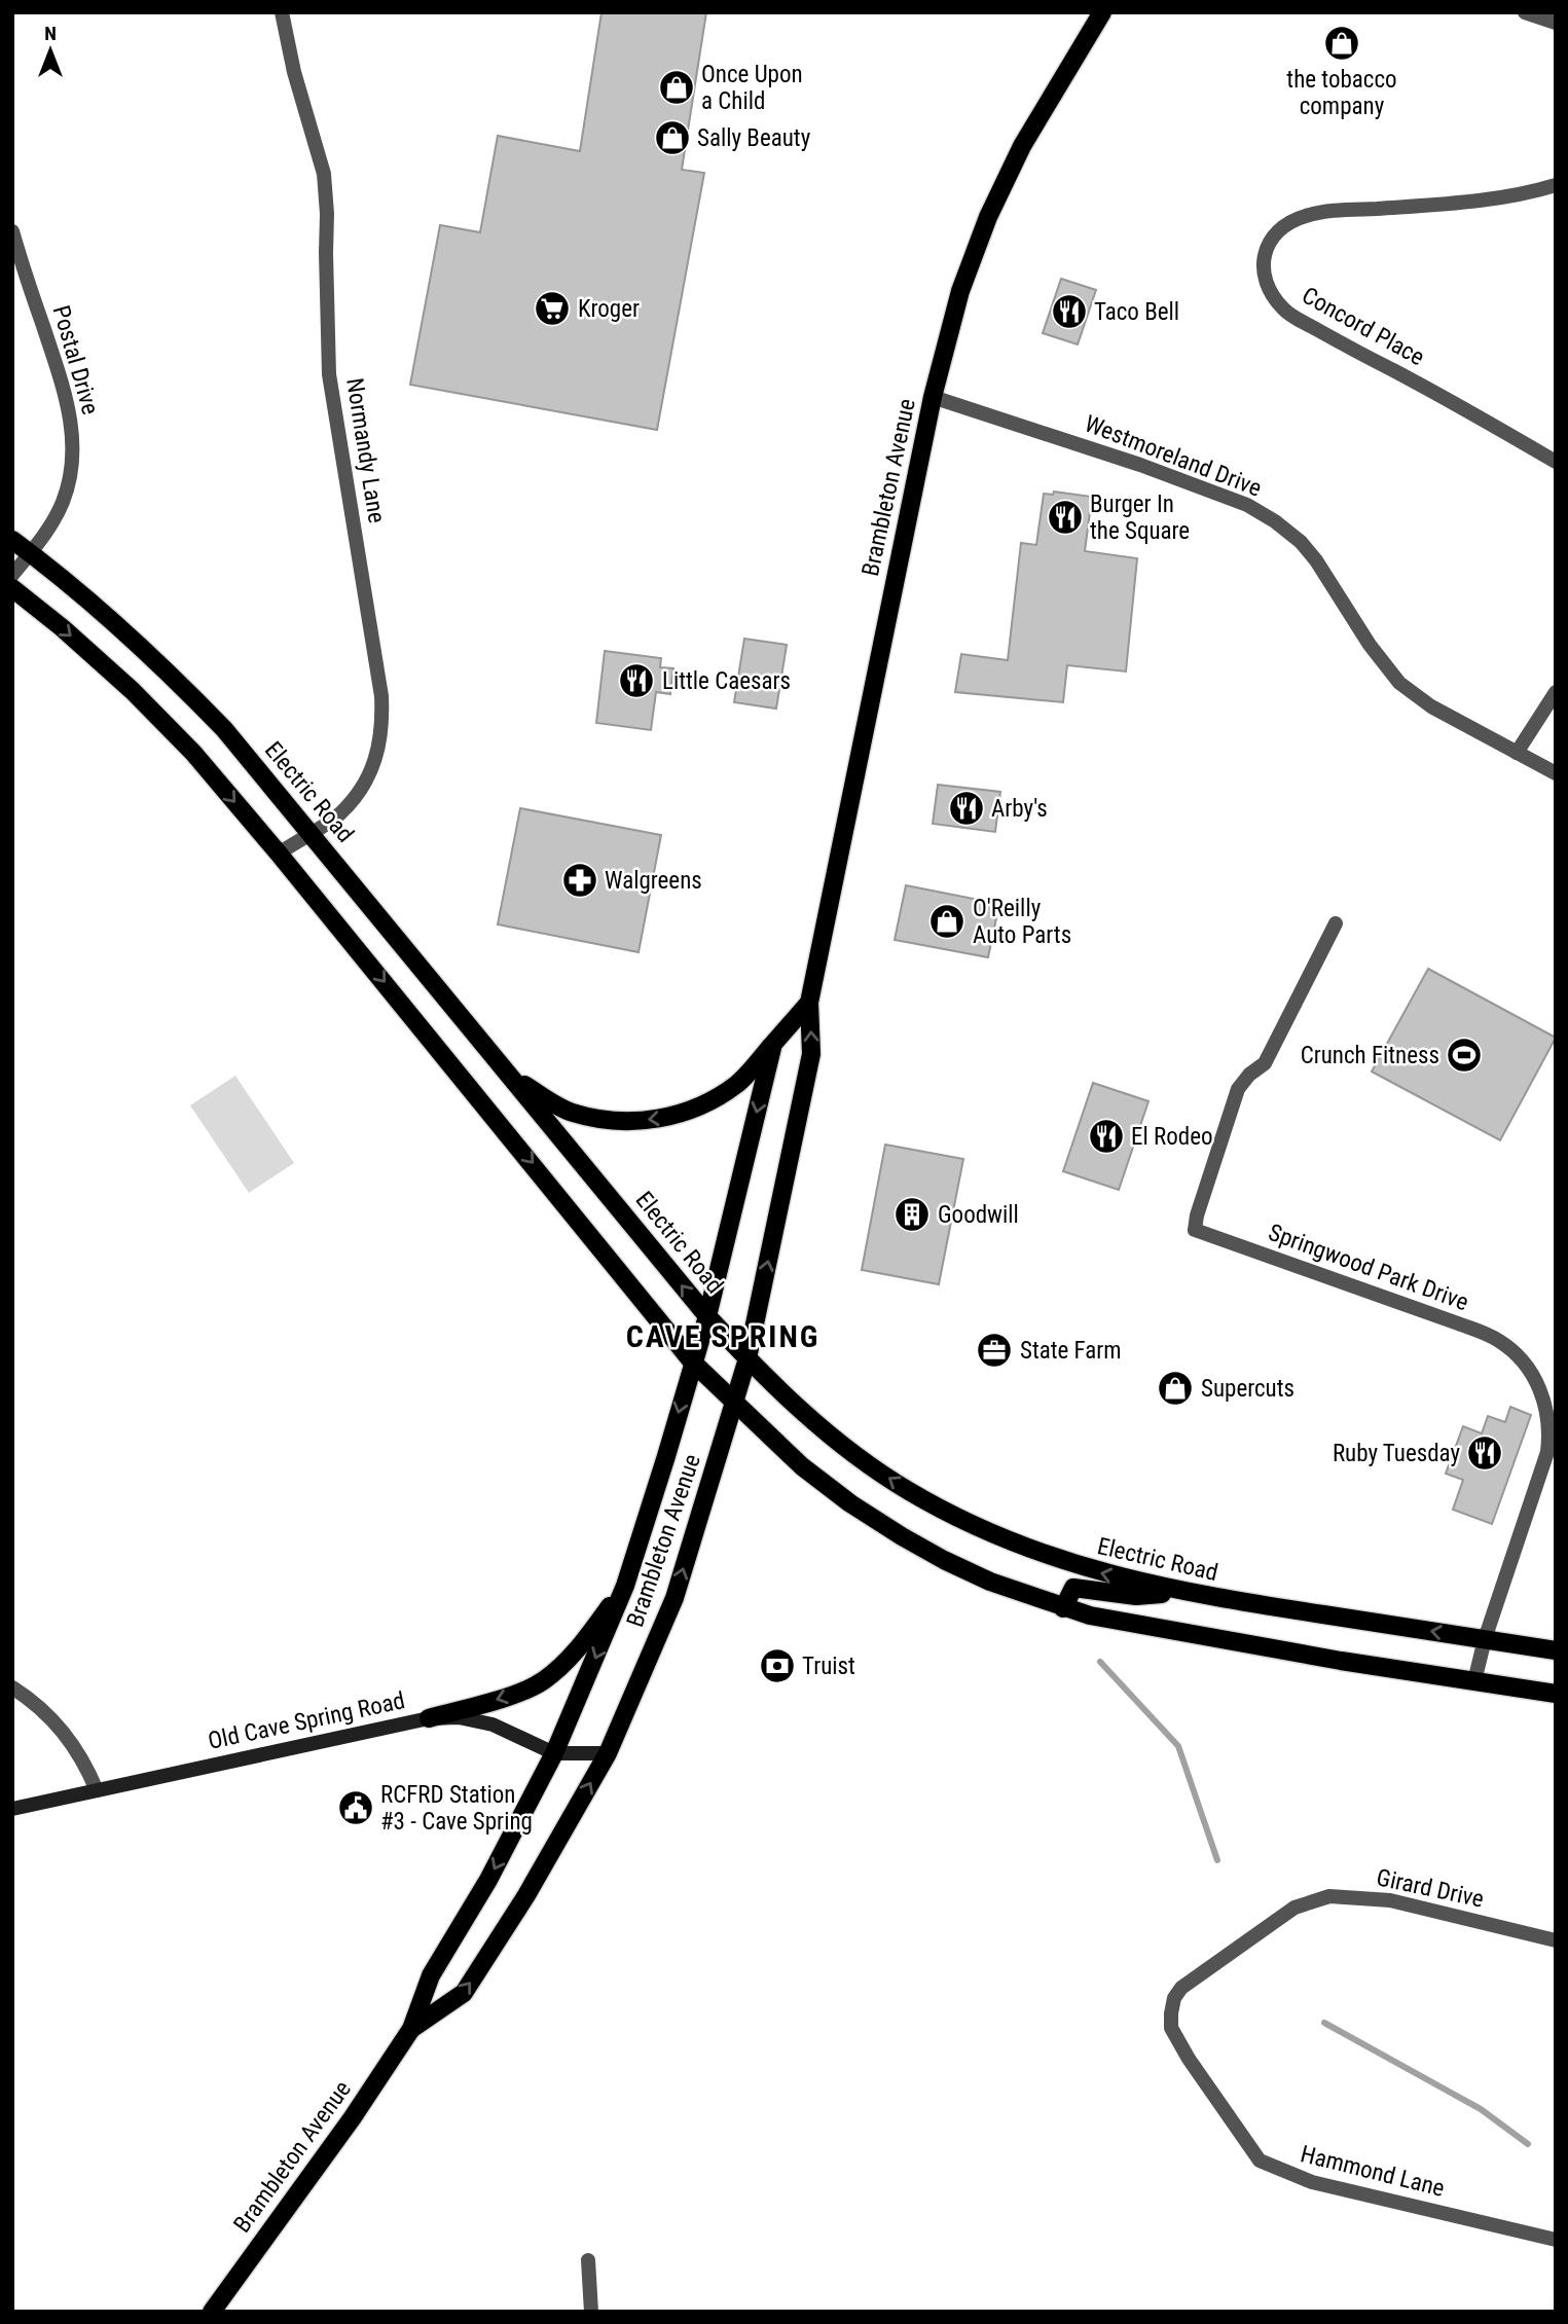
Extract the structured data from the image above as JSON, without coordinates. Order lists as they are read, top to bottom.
{
  "streets": {
    "main road": ["Brambleton Avenue", "Electric Road"],
    "street": [
      "Concord Place",
      "Postal Drive",
      "Normandy Lane",
      "Westmoreland Drive",
      "Springwood Park Drive",
      "Old Cave Spring Road",
      "Girard Drive",
      "Hammond Lane"
    ]
  },
  "crossings": [
    ["Postal Drive", "Electric Road"],
    ["Normandy Lane", "Electric Road"],
    ["Westmoreland Drive", "Brambleton Avenue"],
    ["Brambleton Avenue", "Electric Road"],
    ["Brambleton Avenue", "Old Cave Spring Road"],
    ["Electric Road", "Springwood Park Drive"],
    ["Girard Drive", "Hammond Lane"]
  ],
  "districts": ["CAVE SPRING"],
  "places": {
    "shop": [
      "the tobacco company",
      "Once Upon a Child",
      "Sally Beauty",
      "O'Reilly Auto Parts",
      "Supercuts"
    ],
    "supermarket": ["Kroger"],
    "restaurant": [
      "Taco Bell",
      "Burger In the Square",
      "Little Caesars",
      "Arby's",
      "El Rodeo",
      "Ruby Tuesday"
    ],
    "pharmacy": ["Walgreens"],
    "sports": ["Crunch Fitness"],
    "building": ["Goodwill"],
    "office": ["State Farm"],
    "bank": ["Truist"],
    "public building": ["RCFRD Station #3 - Cave Spring"]
  },
  "north": "top"
}
